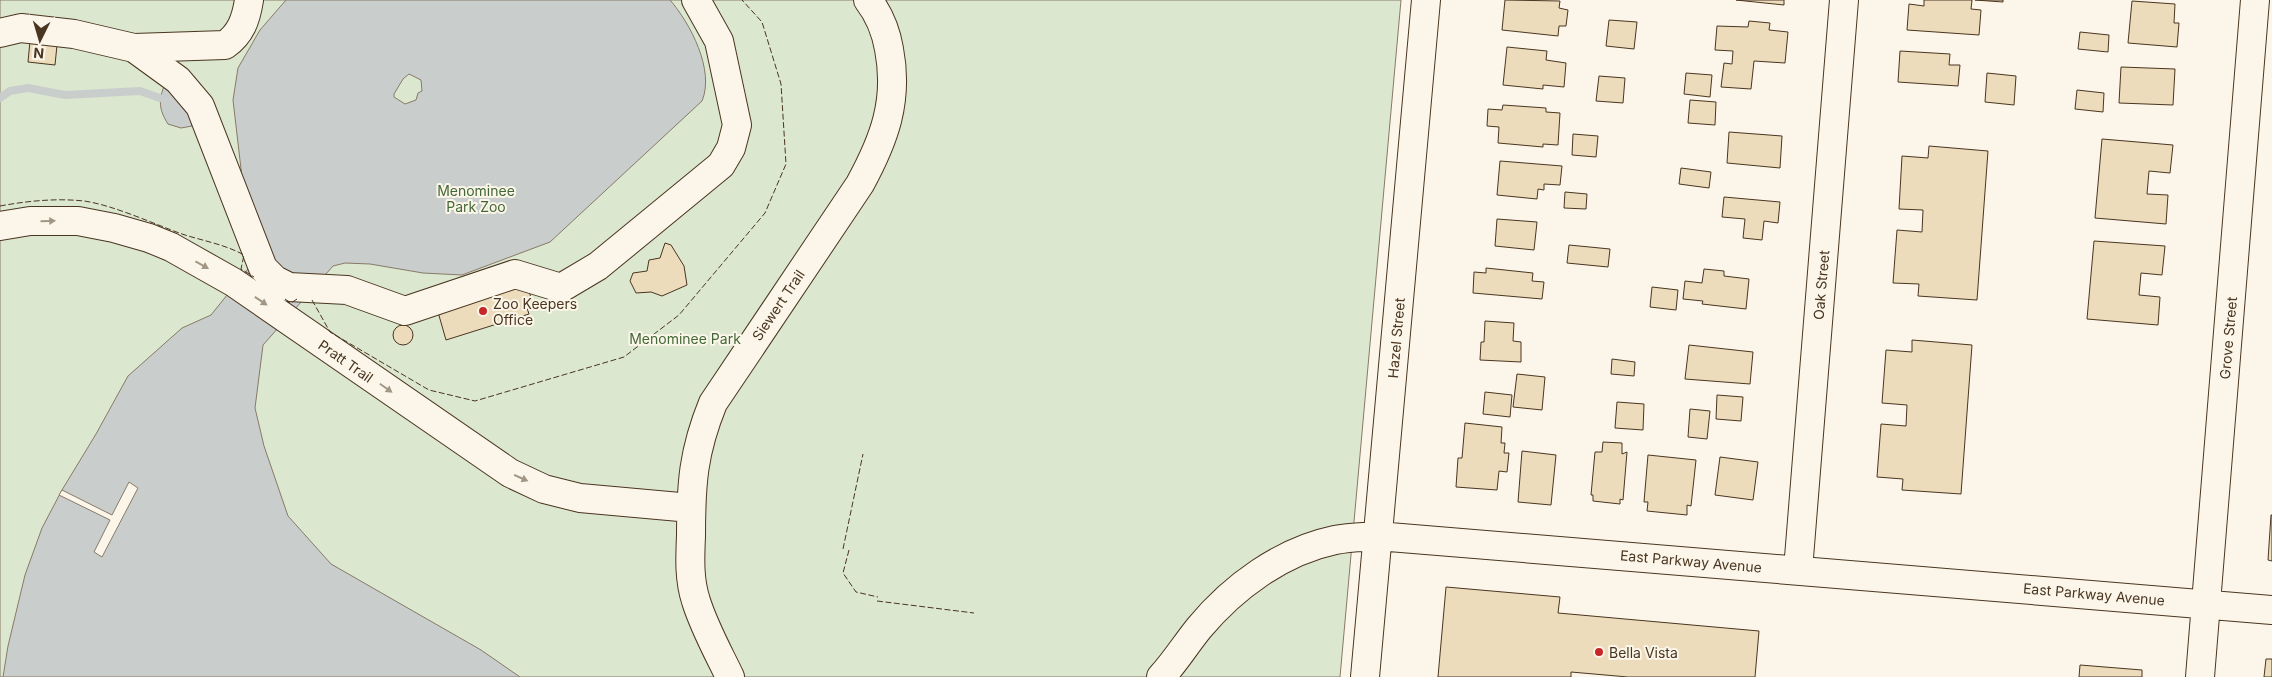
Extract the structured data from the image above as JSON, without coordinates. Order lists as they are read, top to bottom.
{
  "streets": {
    "street": [
      "Oak Street",
      "Siewert Trail",
      "Hazel Street",
      "Grove Street",
      "Pratt Trail",
      "East Parkway Avenue"
    ]
  },
  "crossings": [
    ["Oak Street", "East Parkway Avenue"],
    ["Siewert Trail", "Pratt Trail"],
    ["Hazel Street", "East Parkway Avenue"],
    ["Grove Street", "East Parkway Avenue"]
  ],
  "one_way": ["Pratt Trail"],
  "parks": ["Menominee Park Zoo", "Menominee Park"],
  "places": ["Zoo Keepers Office", "Bella Vista"],
  "north": "bottom"
}
